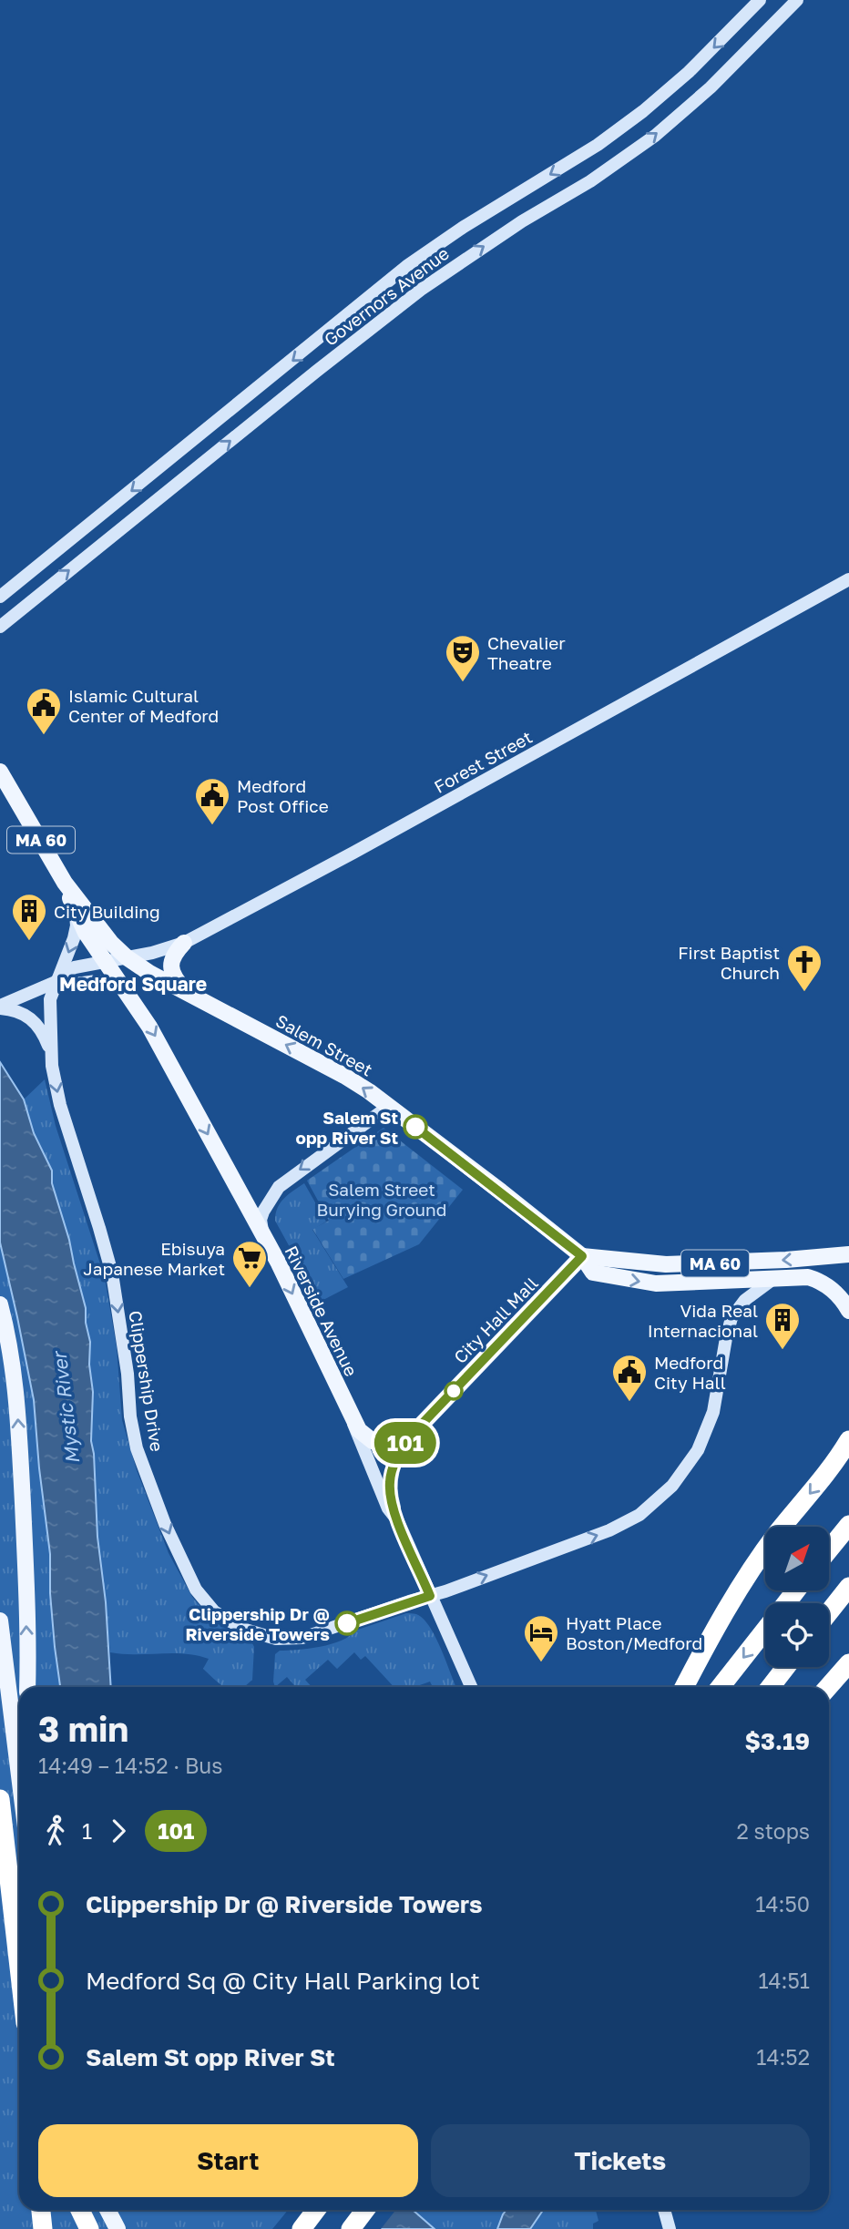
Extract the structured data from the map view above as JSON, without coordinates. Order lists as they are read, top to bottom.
{
  "streets": {
    "main road": [
      "MA 60",
      "Salem Street",
      "Riverside Avenue",
      "City Hall Mall"
    ],
    "street": ["Governors Avenue", "Forest Street", "Clippership Drive"]
  },
  "crossings": [
    ["Forest Street", "MA 60"],
    ["Forest Street", "Salem Street"],
    ["Forest Street", "Riverside Avenue"],
    ["Forest Street", "Clippership Drive"],
    ["MA 60", "Salem Street"],
    ["MA 60", "Riverside Avenue"],
    ["MA 60", "City Hall Mall"],
    ["MA 60", "Clippership Drive"],
    ["Salem Street", "City Hall Mall"],
    ["Salem Street", "Clippership Drive"],
    ["Riverside Avenue", "City Hall Mall"],
    ["Riverside Avenue", "Clippership Drive"]
  ],
  "one_way": ["Riverside Avenue"],
  "districts": ["Medford Square"],
  "water": ["Mystic River"],
  "parks": ["Salem Street Burying Ground"],
  "places": {
    "theatre": ["Chevalier Theatre"],
    "public building": ["Islamic Cultural Center of Medford", "Medford Post Office", "Medford City Hall"],
    "building": ["City Building", "Vida Real Internacional"],
    "church": ["First Baptist Church"],
    "other": ["Salem St opp River St", "Clippership Dr @ Riverside Towers"],
    "supermarket": ["Ebisuya Japanese Market"],
    "hotel": ["Hyatt Place Boston/Medford"]
  },
  "lines": ["bus line 101"],
  "north": "top right",
  "page": {
    "on_map": "101",
    "heading": ["3 min", "14:49 – 14:52 · Bus", "$3.19"],
    "legs": ["1", "101", "2 stops"],
    "list": [
      {
        "name": "Clippership Dr @ Riverside Towers",
        "value": "14:50"
      },
      {
        "name": "Medford Sq @ City Hall Parking lot",
        "value": "14:51"
      },
      {
        "name": "Salem St opp River St",
        "value": "14:52"
      }
    ],
    "buttons": ["Start", "Tickets"]
  }
}
